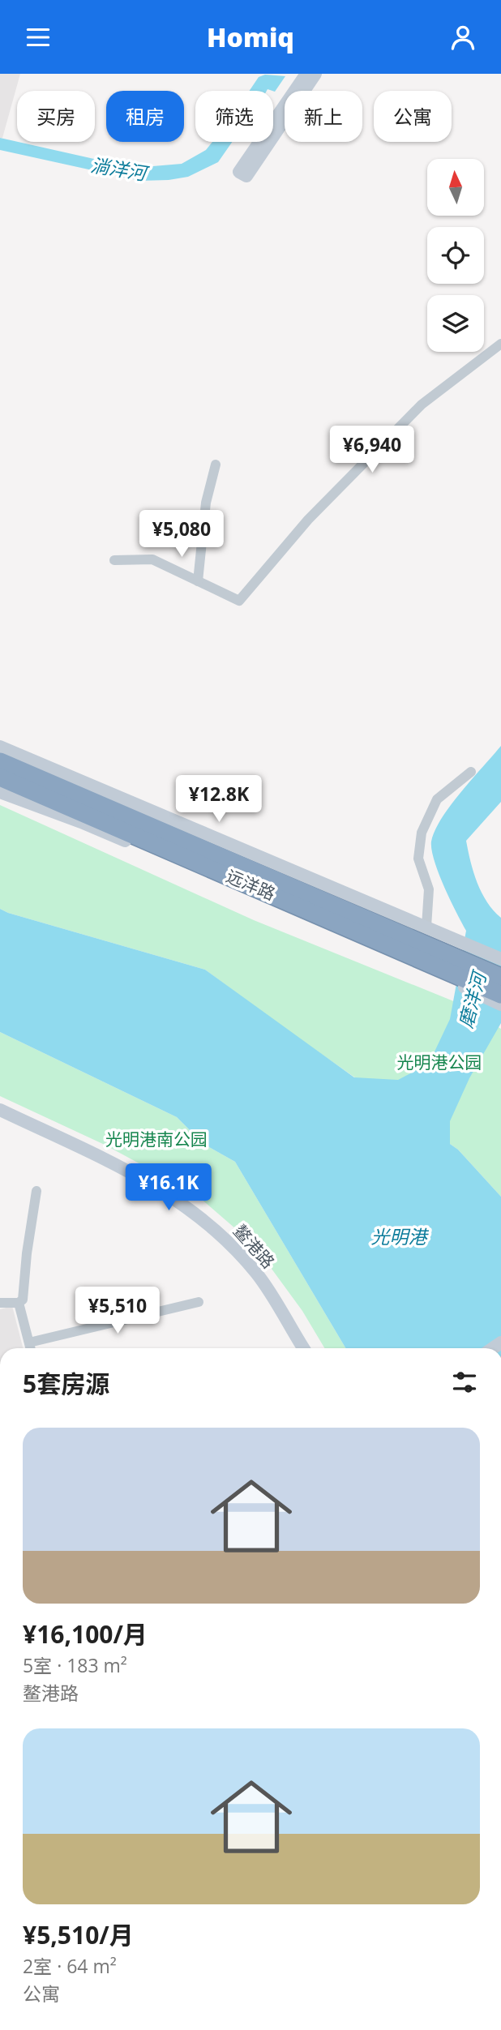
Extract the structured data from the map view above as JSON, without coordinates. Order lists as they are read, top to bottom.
{
  "streets": {
    "highway": ["远洋路"],
    "main road": ["鳌港路"]
  },
  "water": ["淌洋河", "磨洋河", "光明港"],
  "parks": ["光明港公园", "光明港南公园"],
  "north": "top",
  "page": {
    "header": "Homiq",
    "chip": [
      "买房",
      "租房",
      "筛选",
      "新上",
      "公寓"
    ],
    "price": [
      "¥6,940",
      "¥5,080",
      "¥12.8K",
      "¥16.1K",
      "¥5,510"
    ],
    "heading": "5套房源",
    "list": [
      {
        "name": "¥16,100/月",
        "note": "5室 · 183 m² · 鳌港路"
      },
      {
        "name": "¥5,510/月",
        "note": "2室 · 64 m² · 公寓"
      }
    ]
  }
}
